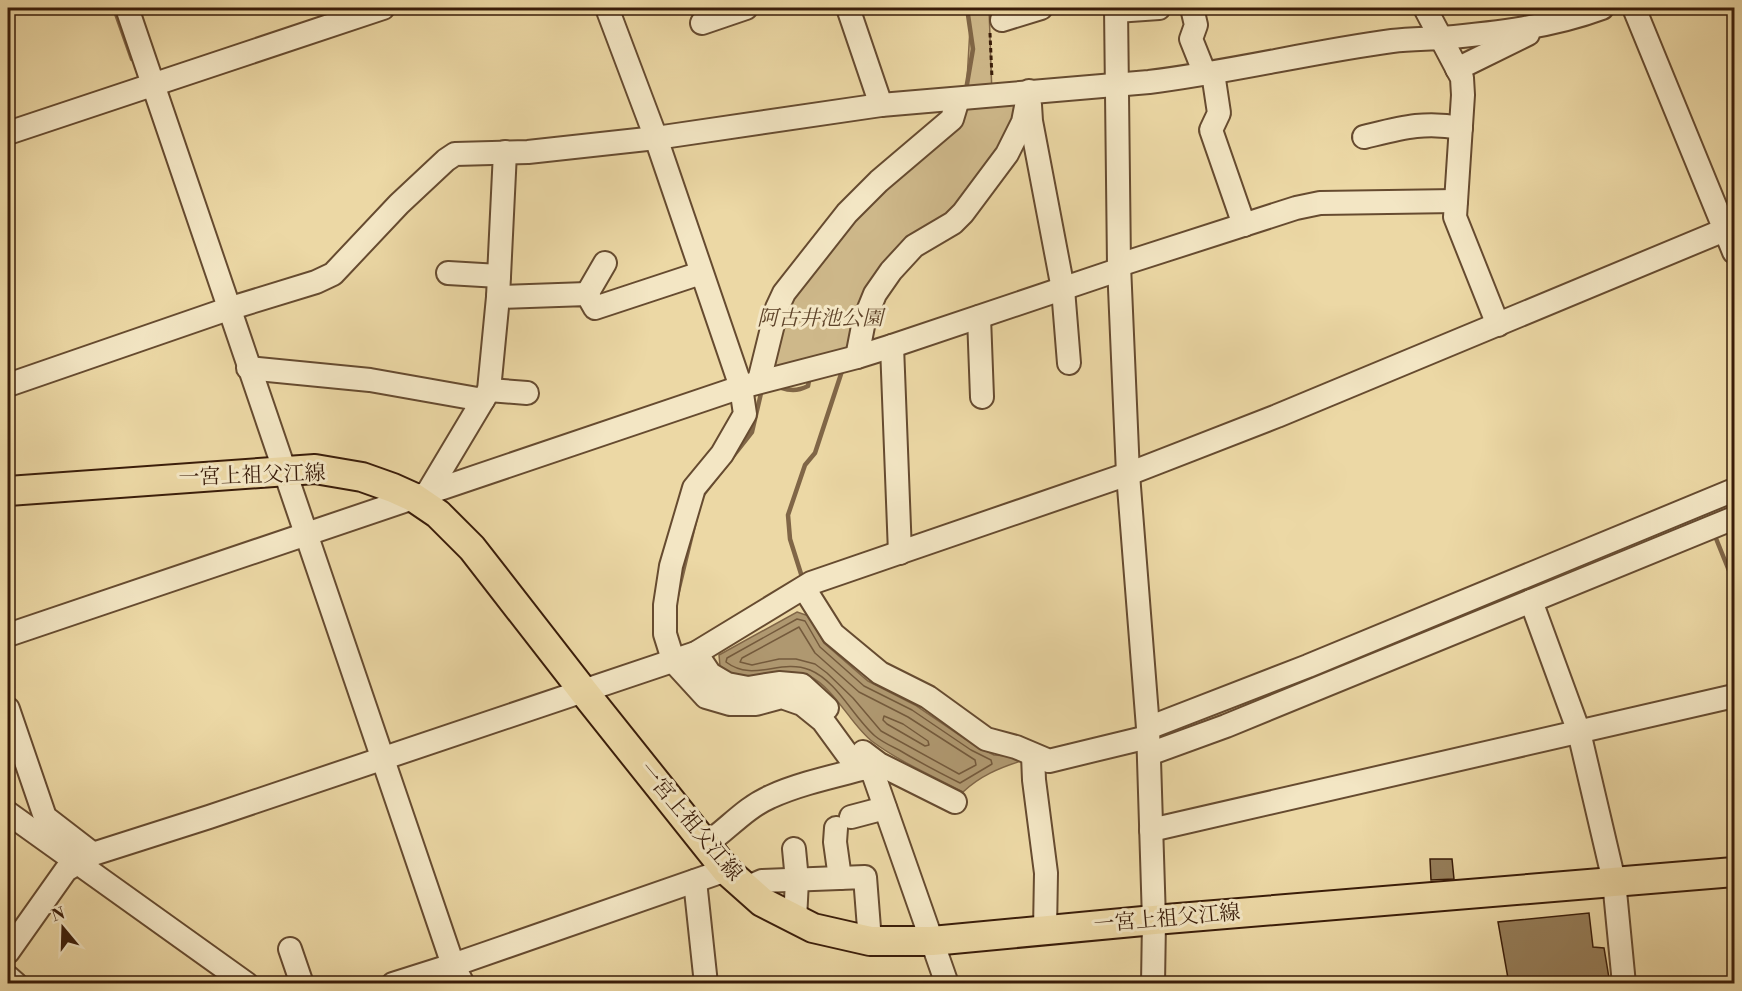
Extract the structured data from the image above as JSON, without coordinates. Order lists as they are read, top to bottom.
{
  "streets": {
    "main road": ["一宮上祖父江線"]
  },
  "parks": ["阿古井池公園"],
  "north": "top"
}
